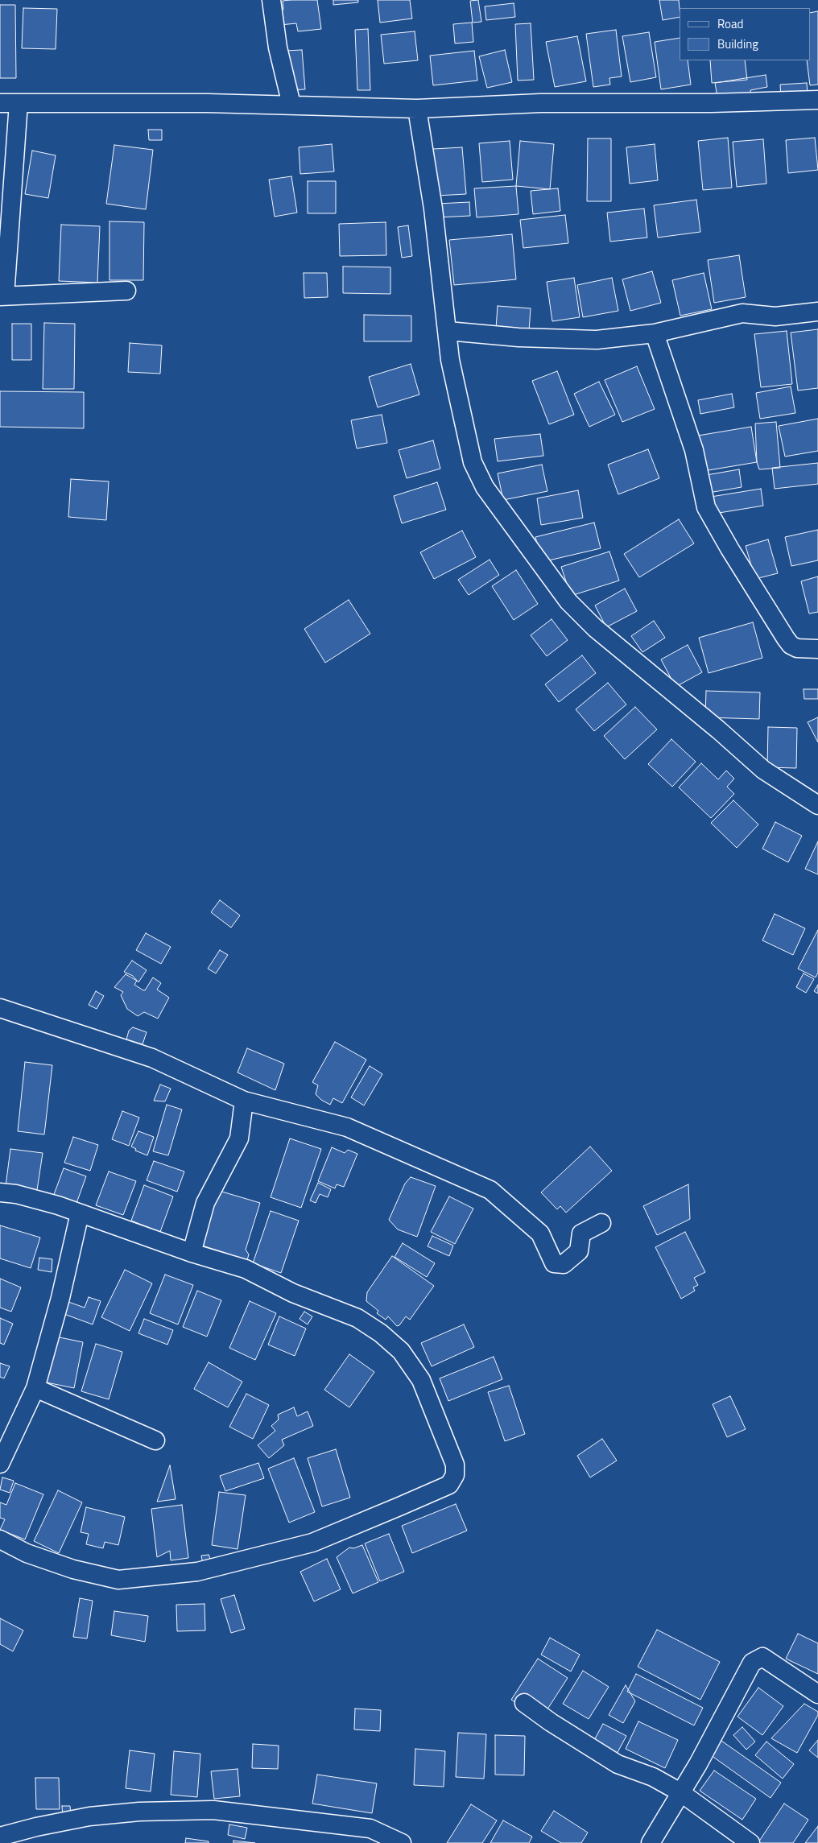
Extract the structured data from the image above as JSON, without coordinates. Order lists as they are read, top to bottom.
{
  "legend": ["Road", "Building"]
}
